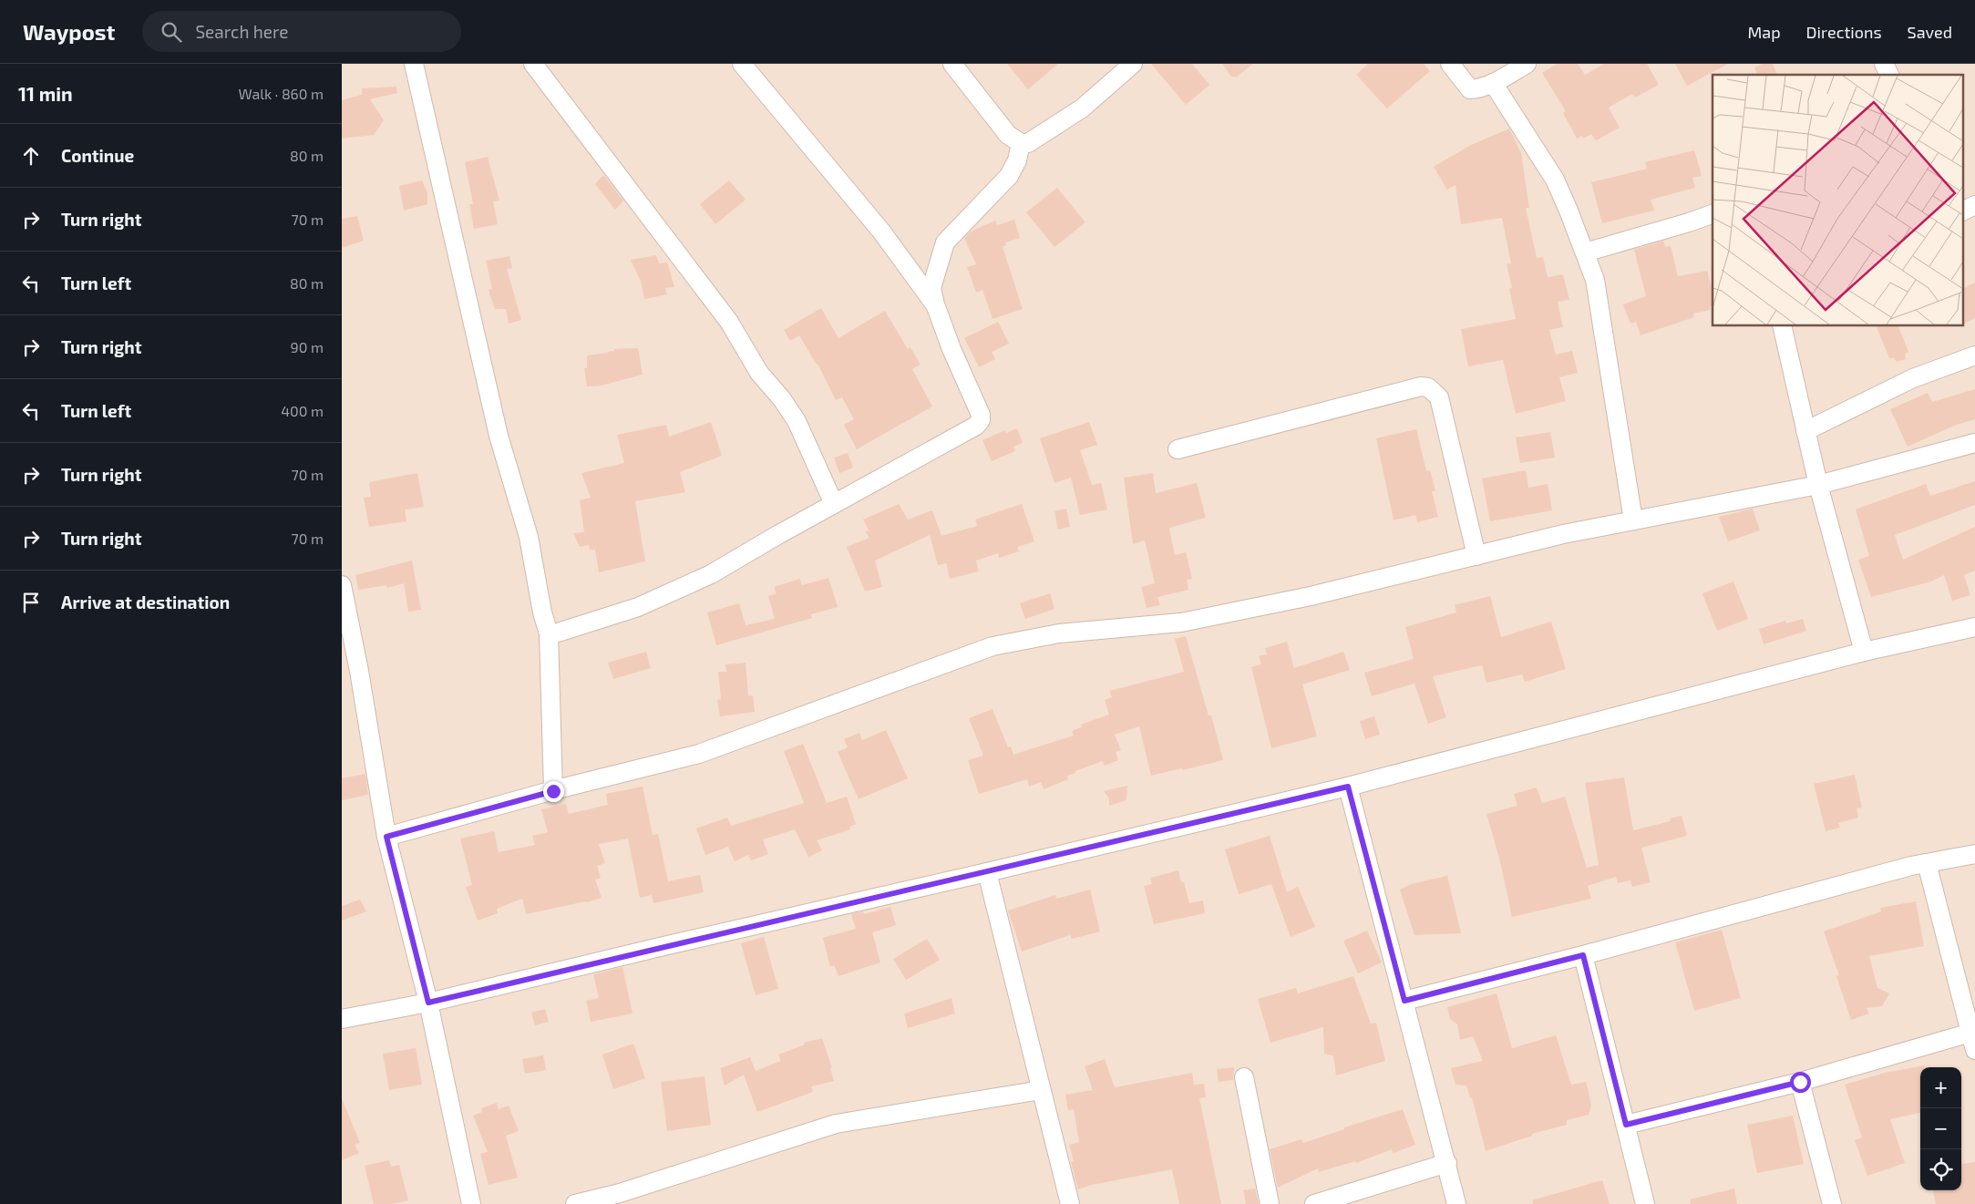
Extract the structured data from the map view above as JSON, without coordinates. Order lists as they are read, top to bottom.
{
  "page": {
    "header": "Waypost",
    "search": "Search here",
    "nav": ["Map", "Directions", "Saved"],
    "heading": ["11 min", "Walk · 860 m"],
    "list": [
      ["Continue", "80 m"],
      ["Turn right", "70 m"],
      ["Turn left", "80 m"],
      ["Turn right", "90 m"],
      ["Turn left", "400 m"],
      ["Turn right", "70 m"],
      ["Turn right", "70 m"],
      "Arrive at destination"
    ],
    "map_buttons": ["+", "−"]
  }
}
